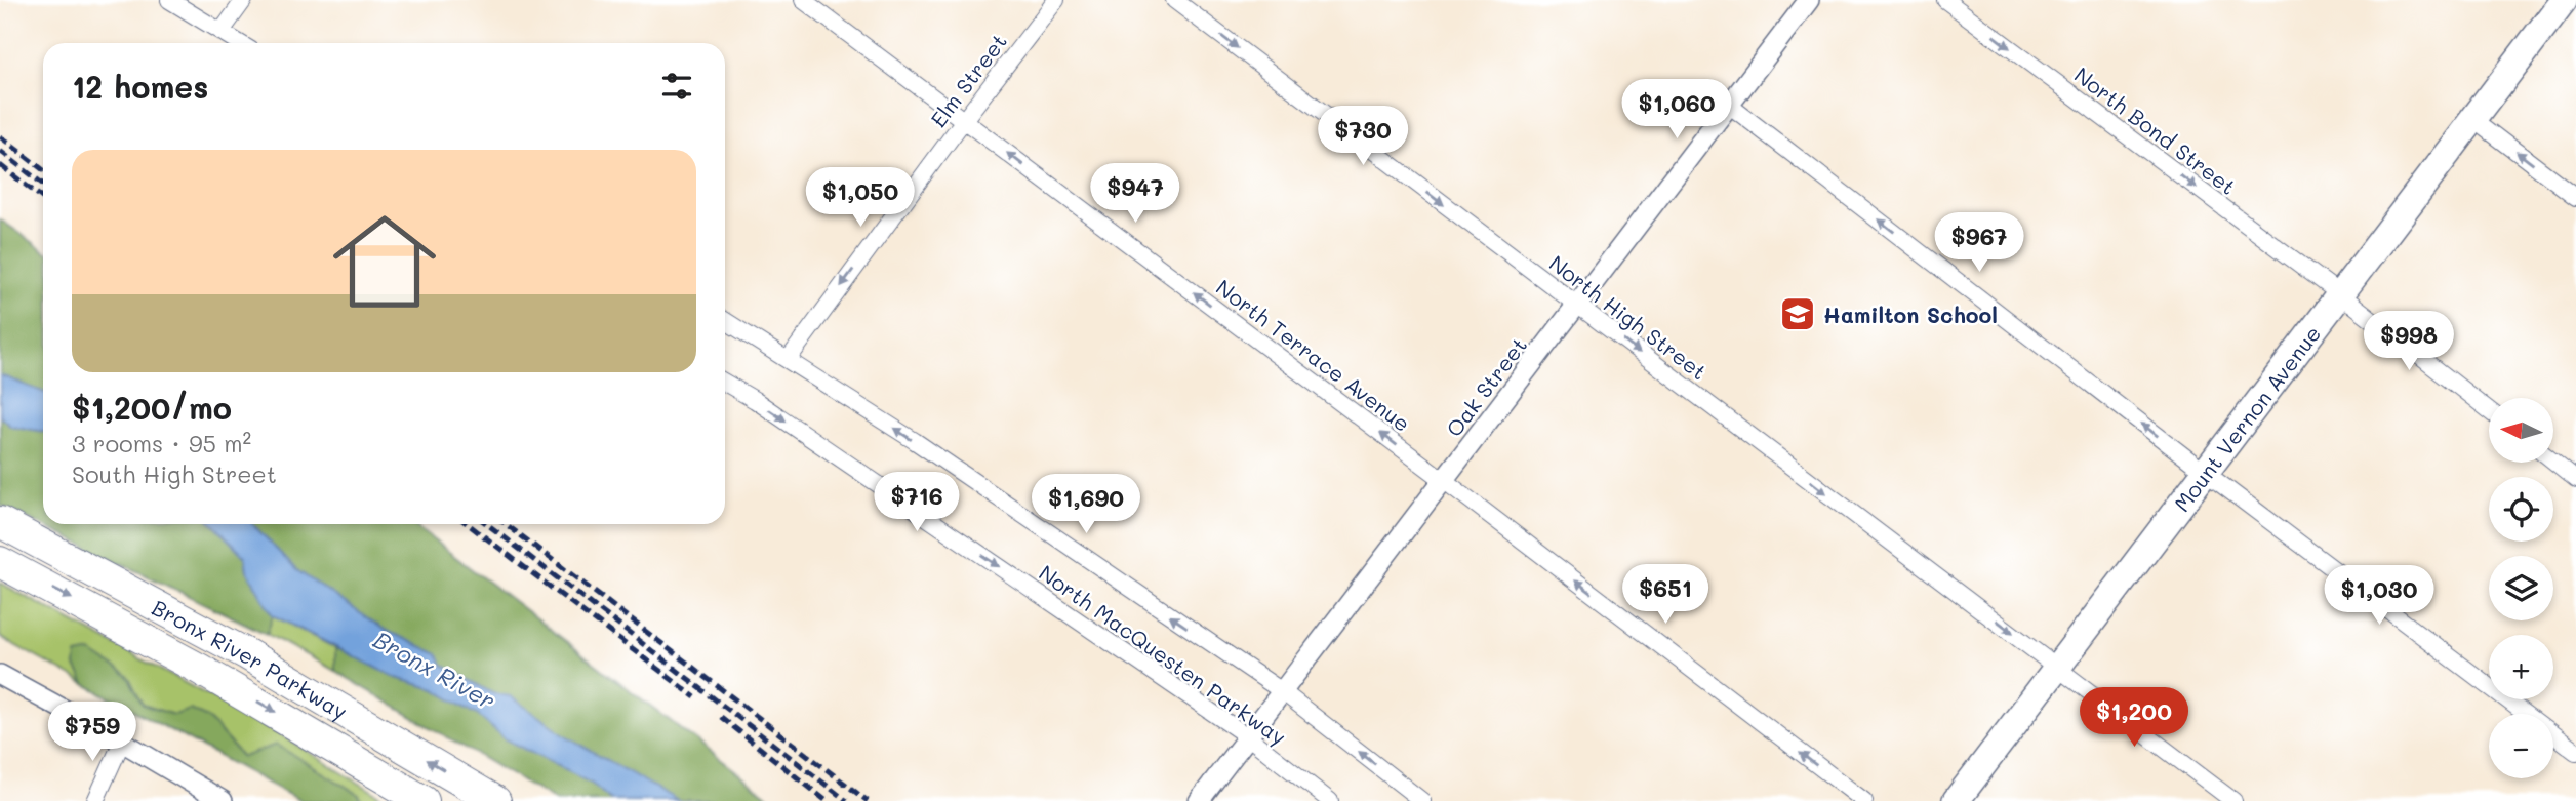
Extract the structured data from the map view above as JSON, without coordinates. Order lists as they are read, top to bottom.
{
  "streets": {
    "highway": ["Bronx River Parkway"],
    "main road": ["Mount Vernon Avenue"],
    "street": [
      "Elm Street",
      "North Bond Street",
      "North High Street",
      "North Terrace Avenue",
      "Oak Street",
      "North MacQuesten Parkway"
    ]
  },
  "crossings": [
    ["Elm Street", "North Terrace Avenue"],
    ["Elm Street", "North MacQuesten Parkway"],
    ["North Bond Street", "Mount Vernon Avenue"],
    ["North High Street", "Oak Street"],
    ["North High Street", "Mount Vernon Avenue"],
    ["North Terrace Avenue", "Oak Street"],
    ["Oak Street", "North MacQuesten Parkway"]
  ],
  "one_way": [
    "Elm Street",
    "North Bond Street",
    "North High Street",
    "North Terrace Avenue"
  ],
  "water": ["Bronx River"],
  "places": {
    "school or university": ["Hamilton School"]
  },
  "north": "left",
  "page": {
    "heading": "12 homes",
    "price": [
      "$1,060",
      "$730",
      "$947",
      "$1,050",
      "$967",
      "$998",
      "$716",
      "$1,690",
      "$651",
      "$1,030",
      "$1,200",
      "$759"
    ],
    "list": [
      {
        "name": "$1,200/mo",
        "note": "3 rooms · 95 m² · South High Street"
      }
    ],
    "map_buttons": ["+", "−"]
  }
}
